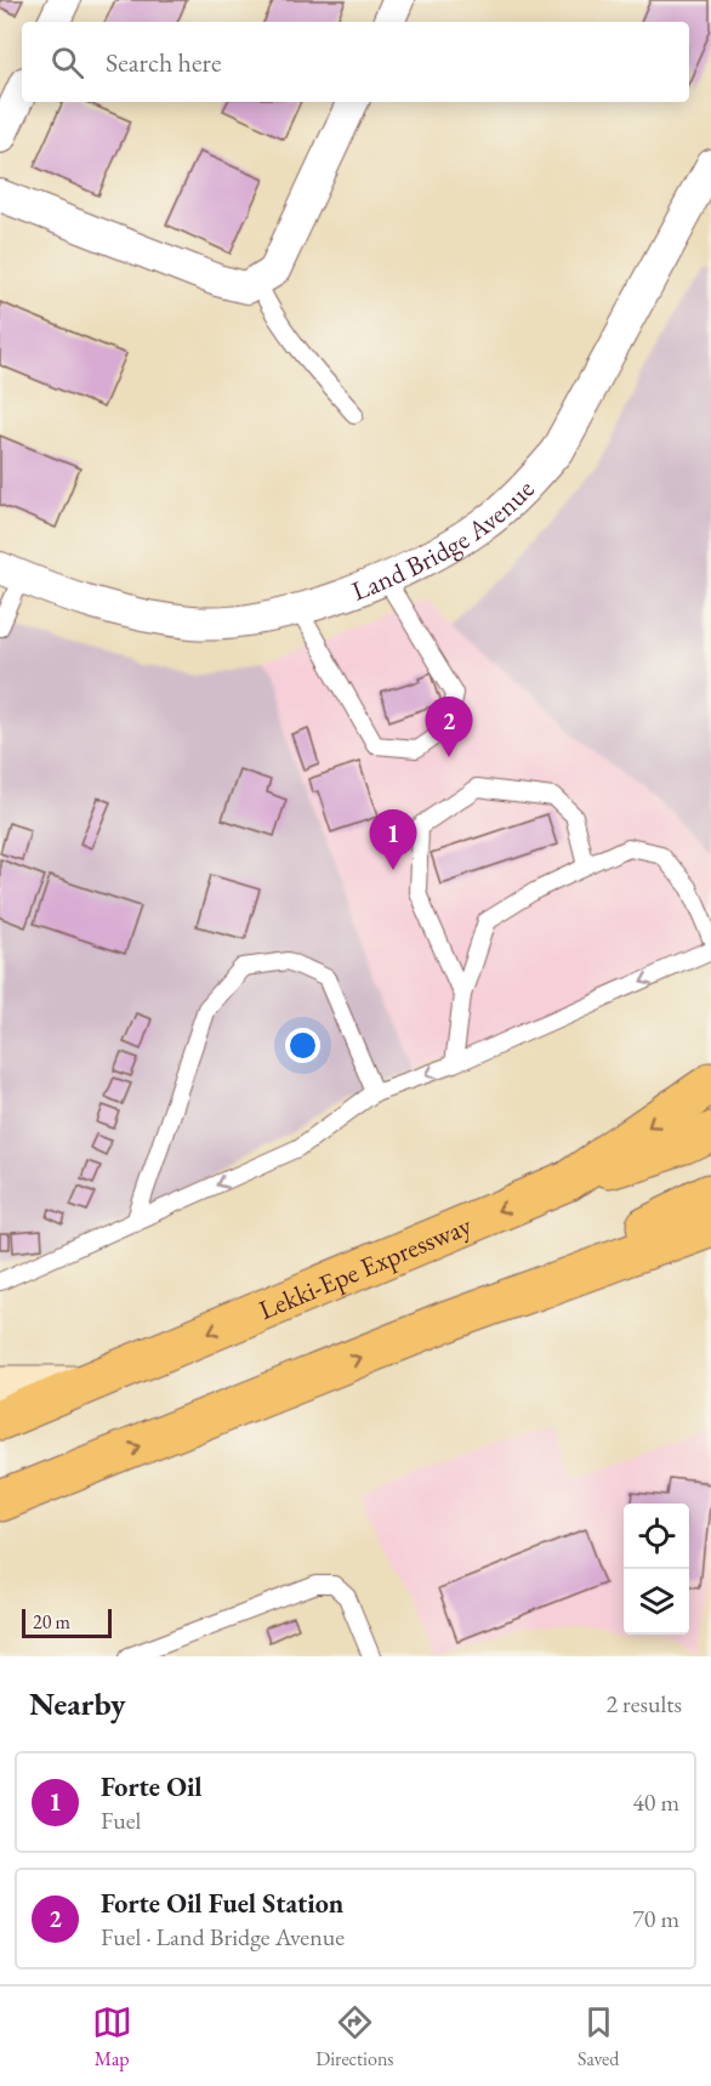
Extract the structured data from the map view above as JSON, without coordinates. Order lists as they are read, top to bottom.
{
  "streets": {
    "highway": ["Lekki-Epe Expressway"],
    "street": ["Land Bridge Avenue"]
  },
  "scale_bar": "20 m",
  "page": {
    "search": "Search here",
    "pins": ["2", "1"],
    "scale": "20 m",
    "heading": ["Nearby", "2 results"],
    "list": [
      {
        "mark": "1",
        "name": "Forte Oil",
        "note": "Fuel",
        "value": "40 m"
      },
      {
        "mark": "2",
        "name": "Forte Oil Fuel Station",
        "note": "Fuel · Land Bridge Avenue",
        "value": "70 m"
      }
    ],
    "nav": ["Map", "Directions", "Saved"]
  }
}
